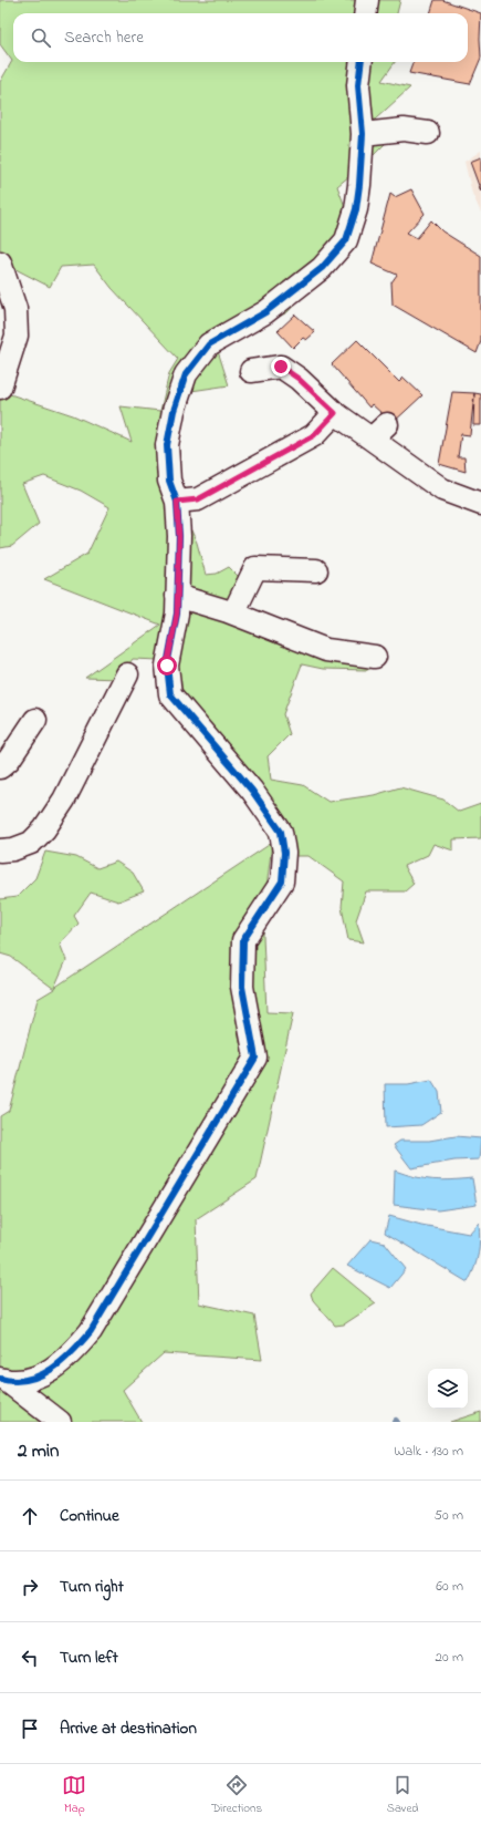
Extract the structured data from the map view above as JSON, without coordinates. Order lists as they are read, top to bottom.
{
  "page": {
    "search": "Search here",
    "heading": ["2 min", "Walk · 130 m"],
    "list": [
      ["Continue", "50 m"],
      ["Turn right", "60 m"],
      ["Turn left", "20 m"],
      "Arrive at destination"
    ],
    "nav": ["Map", "Directions", "Saved"]
  }
}
